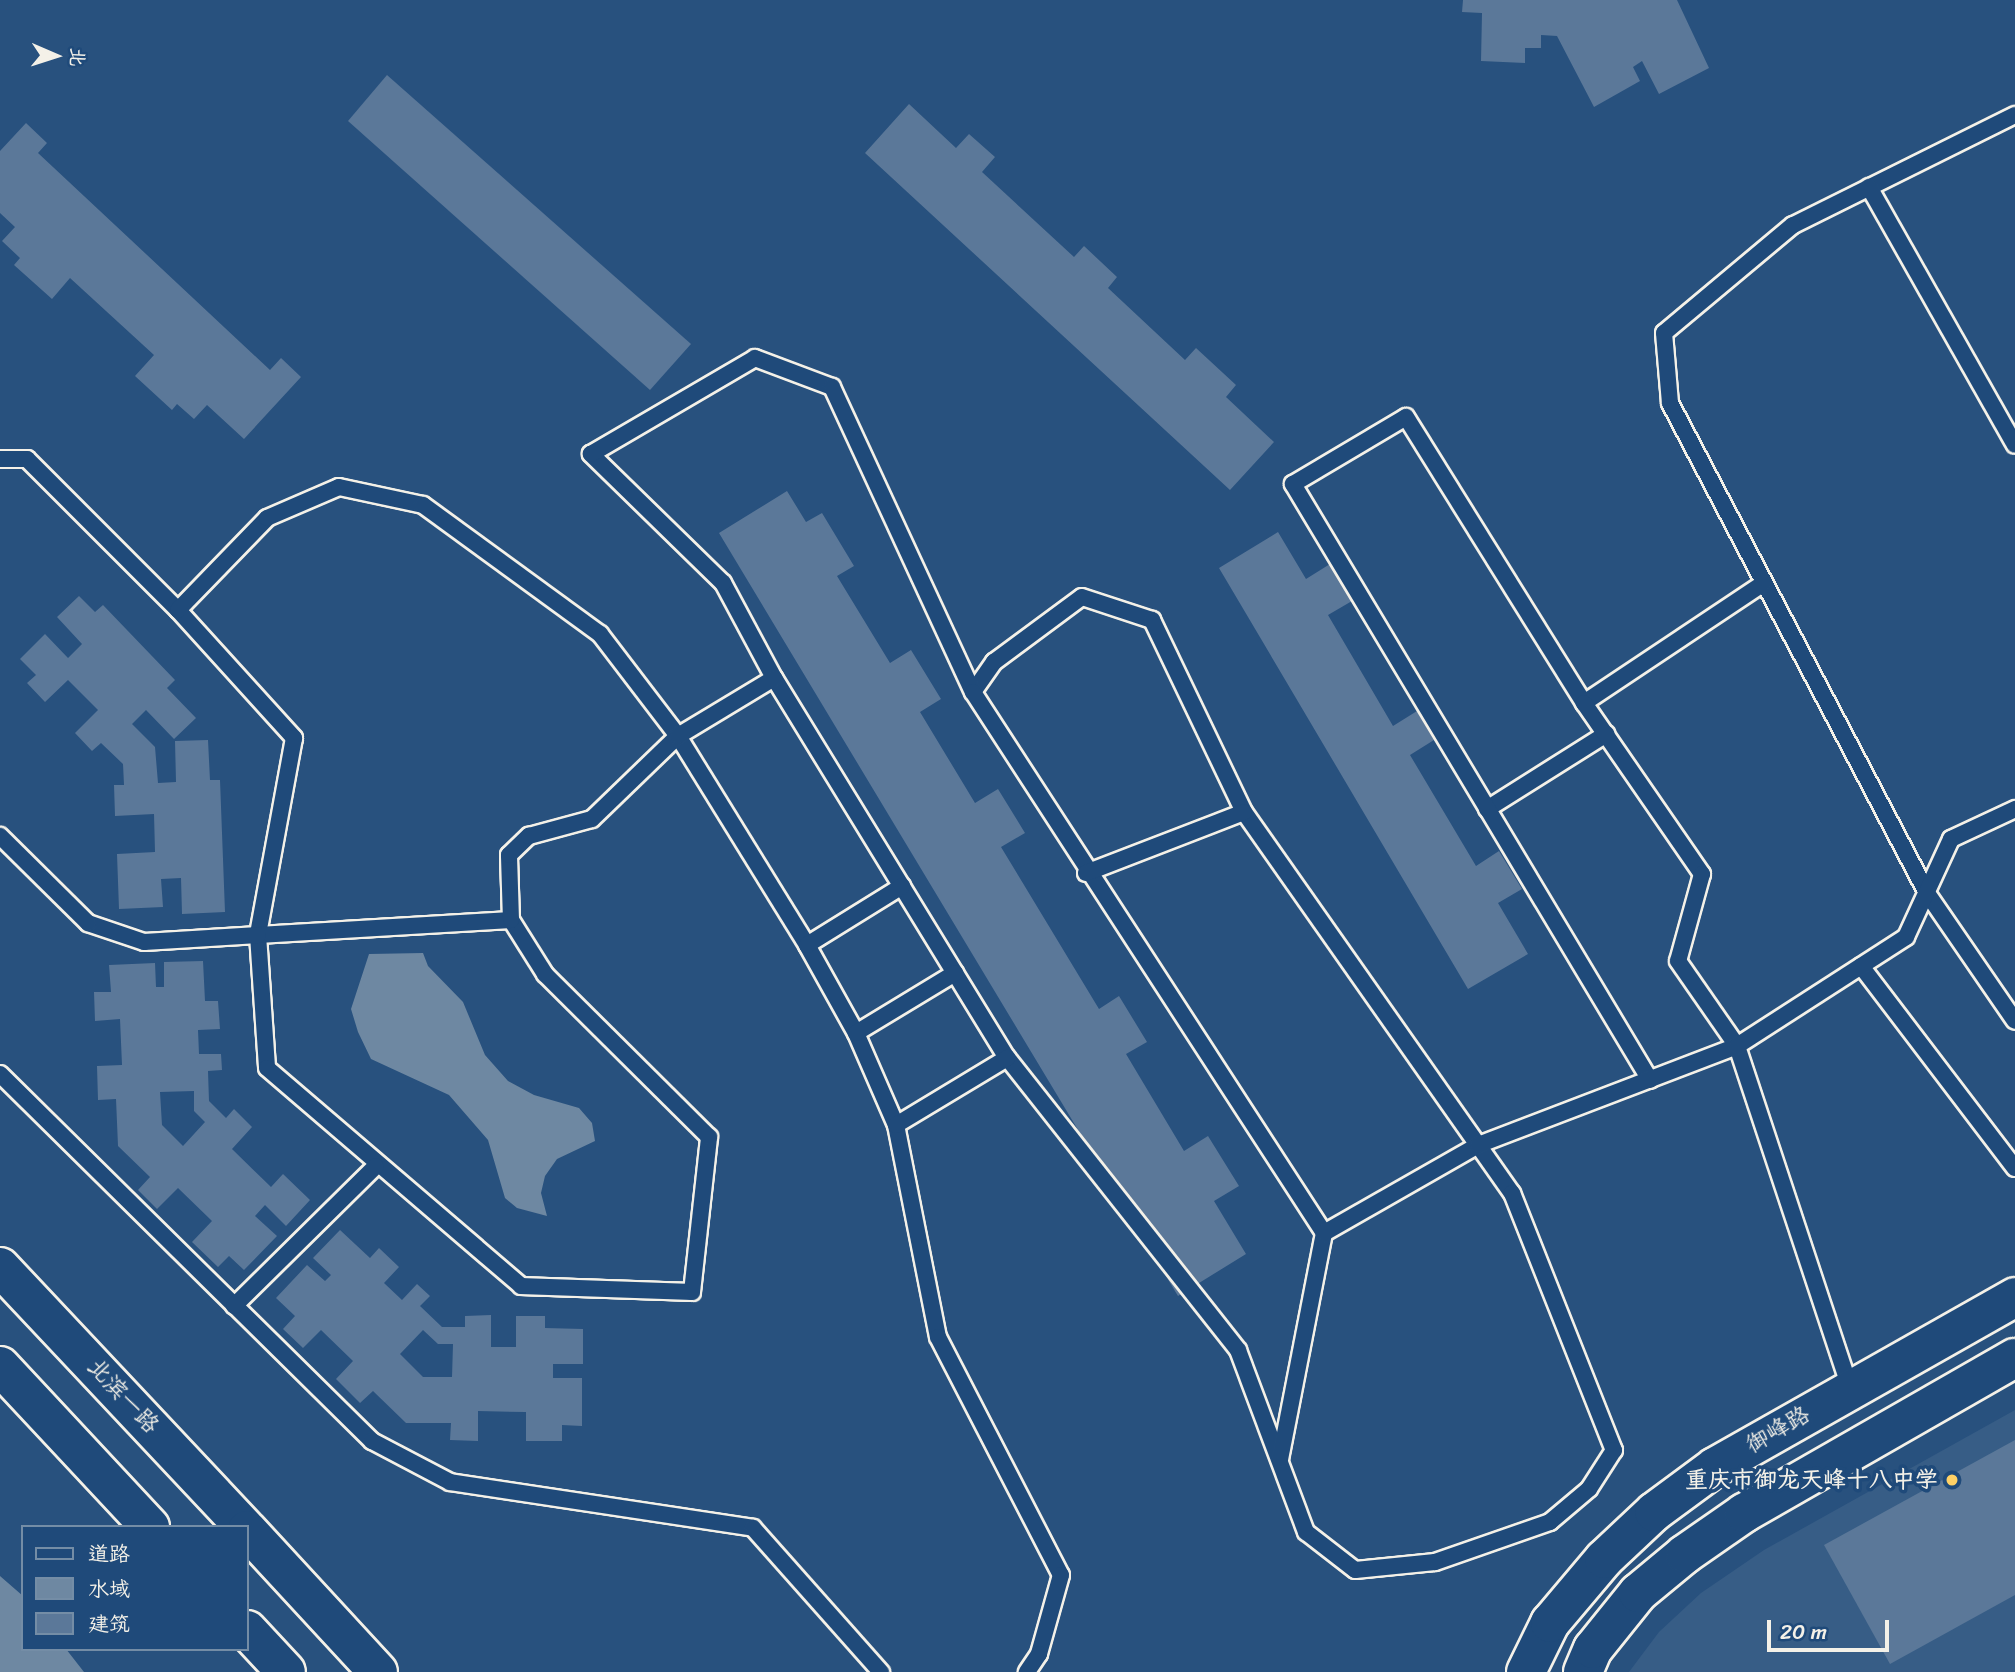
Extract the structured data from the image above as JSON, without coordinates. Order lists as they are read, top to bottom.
{
  "streets": {
    "street": ["北滨一路", "御峰路"]
  },
  "places": ["重庆市御龙天峰十八中学"],
  "legend": ["道路", "水域", "建筑"],
  "scale_bar": "20 m",
  "north": "right"
}
